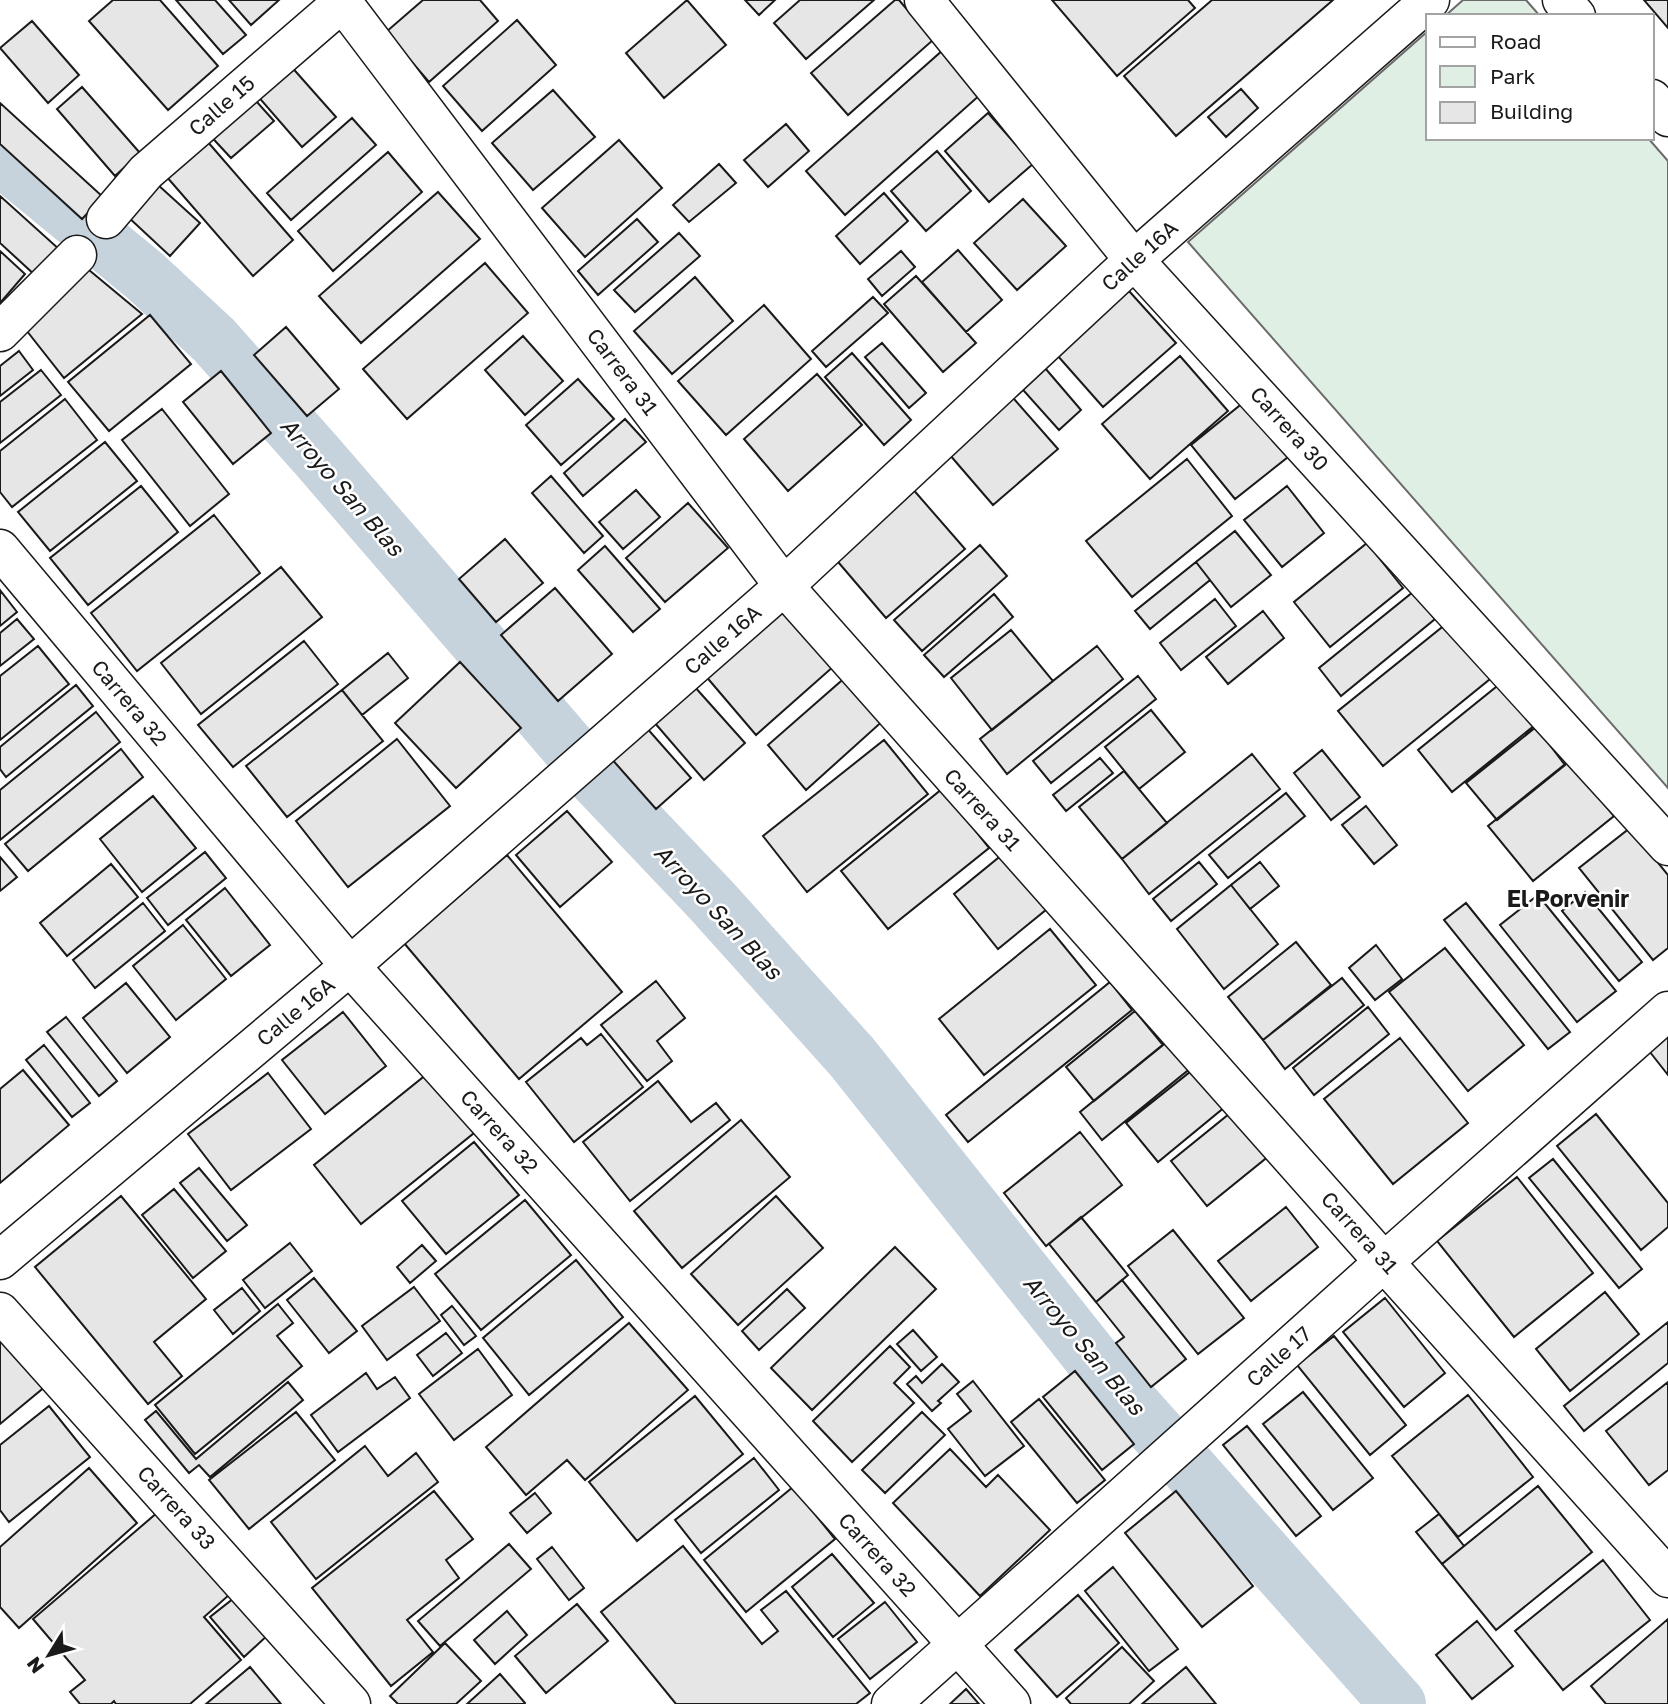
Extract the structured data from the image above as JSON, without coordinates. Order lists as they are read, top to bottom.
{
  "streets": {
    "street": [
      "Calle 15",
      "Calle 16A",
      "Carrera 31",
      "Carrera 30",
      "Carrera 32",
      "Calle 17",
      "Carrera 33"
    ]
  },
  "crossings": [
    ["Calle 15", "Carrera 31"],
    ["Calle 16A", "Carrera 31"],
    ["Calle 16A", "Carrera 30"],
    ["Calle 16A", "Carrera 32"],
    ["Carrera 31", "Calle 17"],
    ["Carrera 32", "Calle 17"]
  ],
  "districts": ["El Porvenir"],
  "water": ["Arroyo San Blas"],
  "legend": ["Road", "Park", "Building"],
  "north": "bottom left"
}
